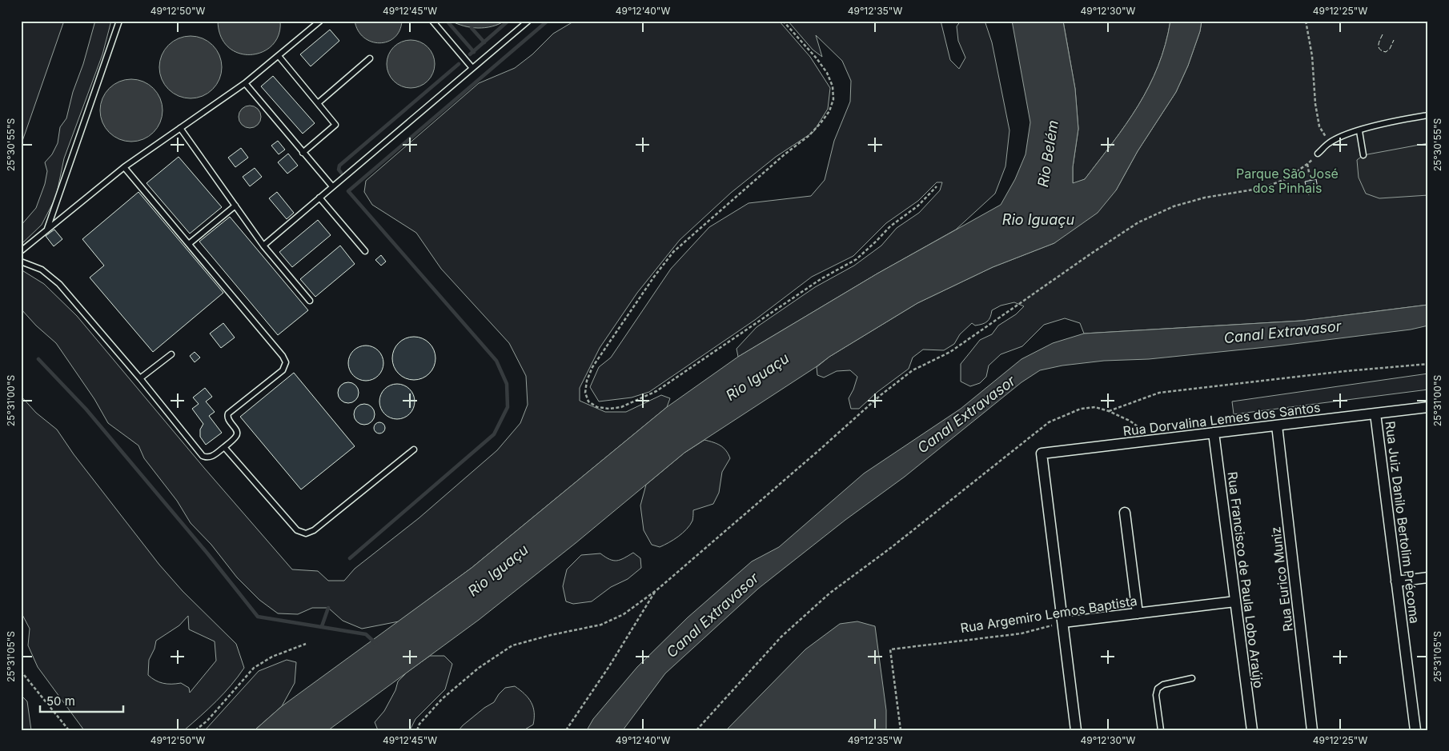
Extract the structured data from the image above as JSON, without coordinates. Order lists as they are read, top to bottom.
{
  "streets": {
    "street": [
      "Rua Dorvalina Lemes dos Santos",
      "Rua Juiz Danilo Bertolim Précoma",
      "Rua Eurico Muniz",
      "Rua Francisco de Paula Lobo Araújo",
      "Rua Argemiro Lemos Baptista"
    ]
  },
  "crossings": [
    ["Rua Dorvalina Lemes dos Santos", "Rua Juiz Danilo Bertolim Précoma"],
    ["Rua Dorvalina Lemes dos Santos", "Rua Eurico Muniz"],
    ["Rua Dorvalina Lemes dos Santos", "Rua Francisco de Paula Lobo Araújo"],
    ["Rua Dorvalina Lemes dos Santos", "Rua Argemiro Lemos Baptista"],
    ["Rua Francisco de Paula Lobo Araújo", "Rua Argemiro Lemos Baptista"]
  ],
  "water": ["Rio Belém", "Rio Iguaçu", "Canal Extravasor"],
  "parks": ["Parque São José dos Pinhais"],
  "scale_bar": "50 m",
  "coordinates": [
    "49°12'50\"W",
    "49°12'45\"W",
    "49°12'40\"W",
    "49°12'35\"W",
    "49°12'30\"W",
    "49°12'25\"W",
    "25°30'55\"S",
    "25°31'00\"S",
    "25°31'05\"S"
  ]
}
